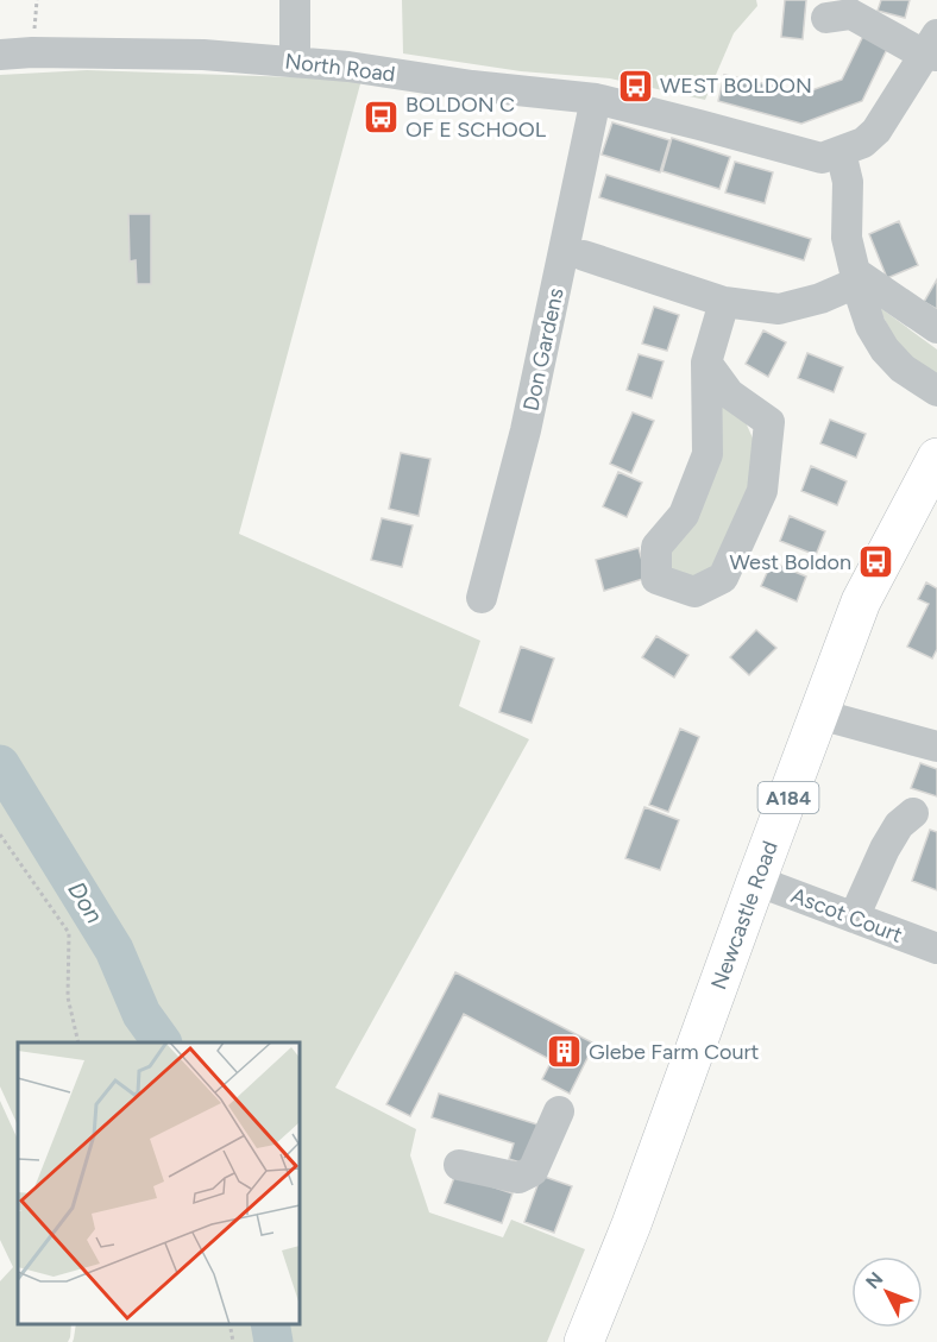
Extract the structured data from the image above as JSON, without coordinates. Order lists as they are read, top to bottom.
{
  "streets": {
    "main road": ["A184", "Newcastle Road"],
    "street": ["North Road", "Don Gardens", "Ascot Court"]
  },
  "crossings": [
    ["North Road", "Don Gardens"],
    ["Newcastle Road", "Ascot Court"]
  ],
  "water": ["Don"],
  "places": {
    "bus stop": ["WEST BOLDON", "BOLDON C OF E SCHOOL", "West Boldon"],
    "building": ["Glebe Farm Court"]
  },
  "north": "top left"
}
